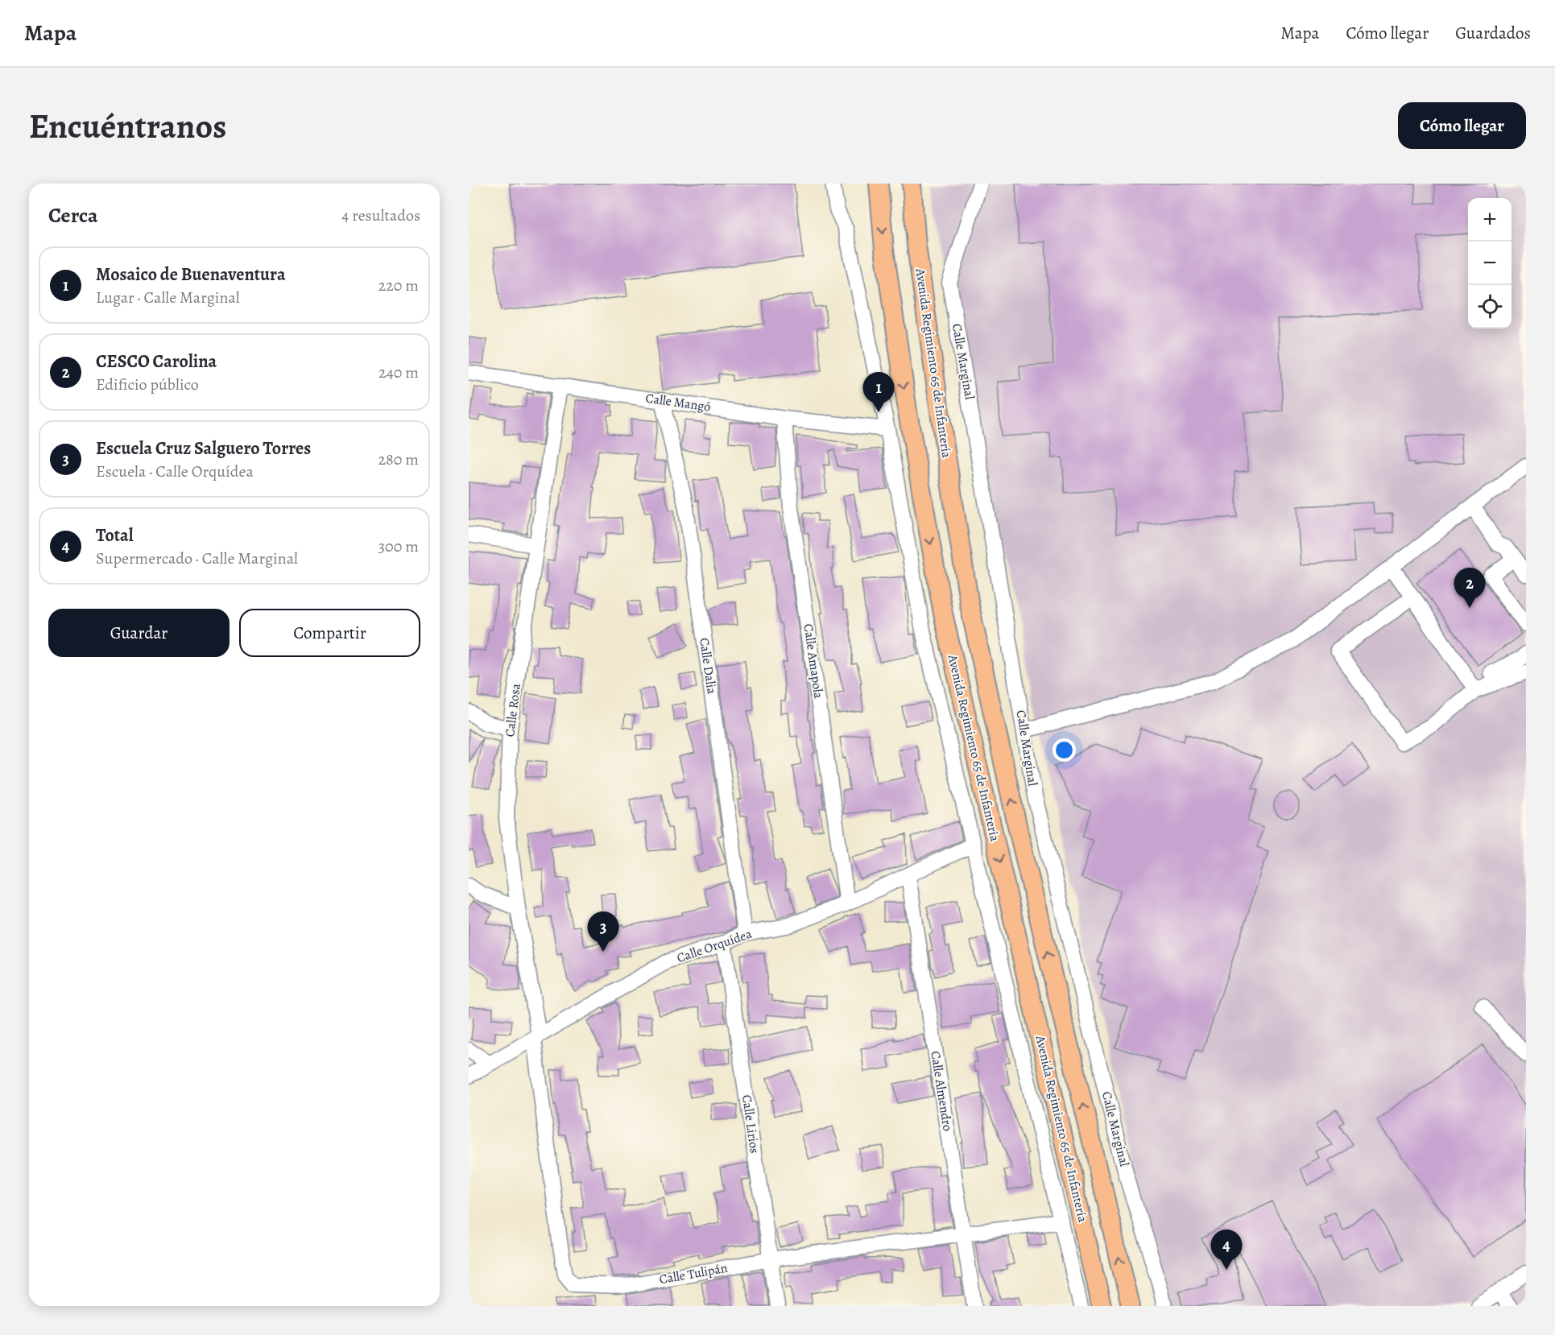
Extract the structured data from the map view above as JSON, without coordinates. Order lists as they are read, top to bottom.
{
  "streets": {
    "main road": ["Avenida Regimiento 65 de Infantería"],
    "street": [
      "Calle Marginal",
      "Calle Mangó",
      "Calle Amapola",
      "Calle Dalia",
      "Calle Rosa",
      "Calle Orquídea",
      "Calle Almendro",
      "Calle Lirios",
      "Calle Tulipán"
    ]
  },
  "crossings": [
    ["Calle Mangó", "Calle Amapola"],
    ["Calle Mangó", "Calle Dalia"],
    ["Calle Mangó", "Calle Rosa"],
    ["Calle Amapola", "Calle Orquídea"],
    ["Calle Dalia", "Calle Orquídea"],
    ["Calle Rosa", "Calle Orquídea"],
    ["Calle Rosa", "Calle Tulipán"],
    ["Calle Orquídea", "Calle Almendro"],
    ["Calle Orquídea", "Calle Lirios"],
    ["Calle Orquídea", "Calle Tulipán"],
    ["Calle Almendro", "Calle Tulipán"],
    ["Calle Lirios", "Calle Tulipán"]
  ],
  "page": {
    "header": "Mapa",
    "nav": ["Mapa", "Cómo llegar", "Guardados"],
    "buttons": [
      "Cómo llegar",
      ["Guardar", "Compartir"]
    ],
    "title": "Encuéntranos",
    "heading": ["Cerca", "4 resultados"],
    "map_buttons": ["+", "−"],
    "list": [
      {
        "mark": "1",
        "name": "Mosaico de Buenaventura",
        "note": "Lugar · Calle Marginal",
        "value": "220 m"
      },
      {
        "mark": "2",
        "name": "CESCO Carolina",
        "note": "Edificio público",
        "value": "240 m"
      },
      {
        "mark": "3",
        "name": "Escuela Cruz Salguero Torres",
        "note": "Escuela · Calle Orquídea",
        "value": "280 m"
      },
      {
        "mark": "4",
        "name": "Total",
        "note": "Supermercado · Calle Marginal",
        "value": "300 m"
      }
    ],
    "pins": [
      "1",
      "2",
      "3",
      "4"
    ]
  }
}
